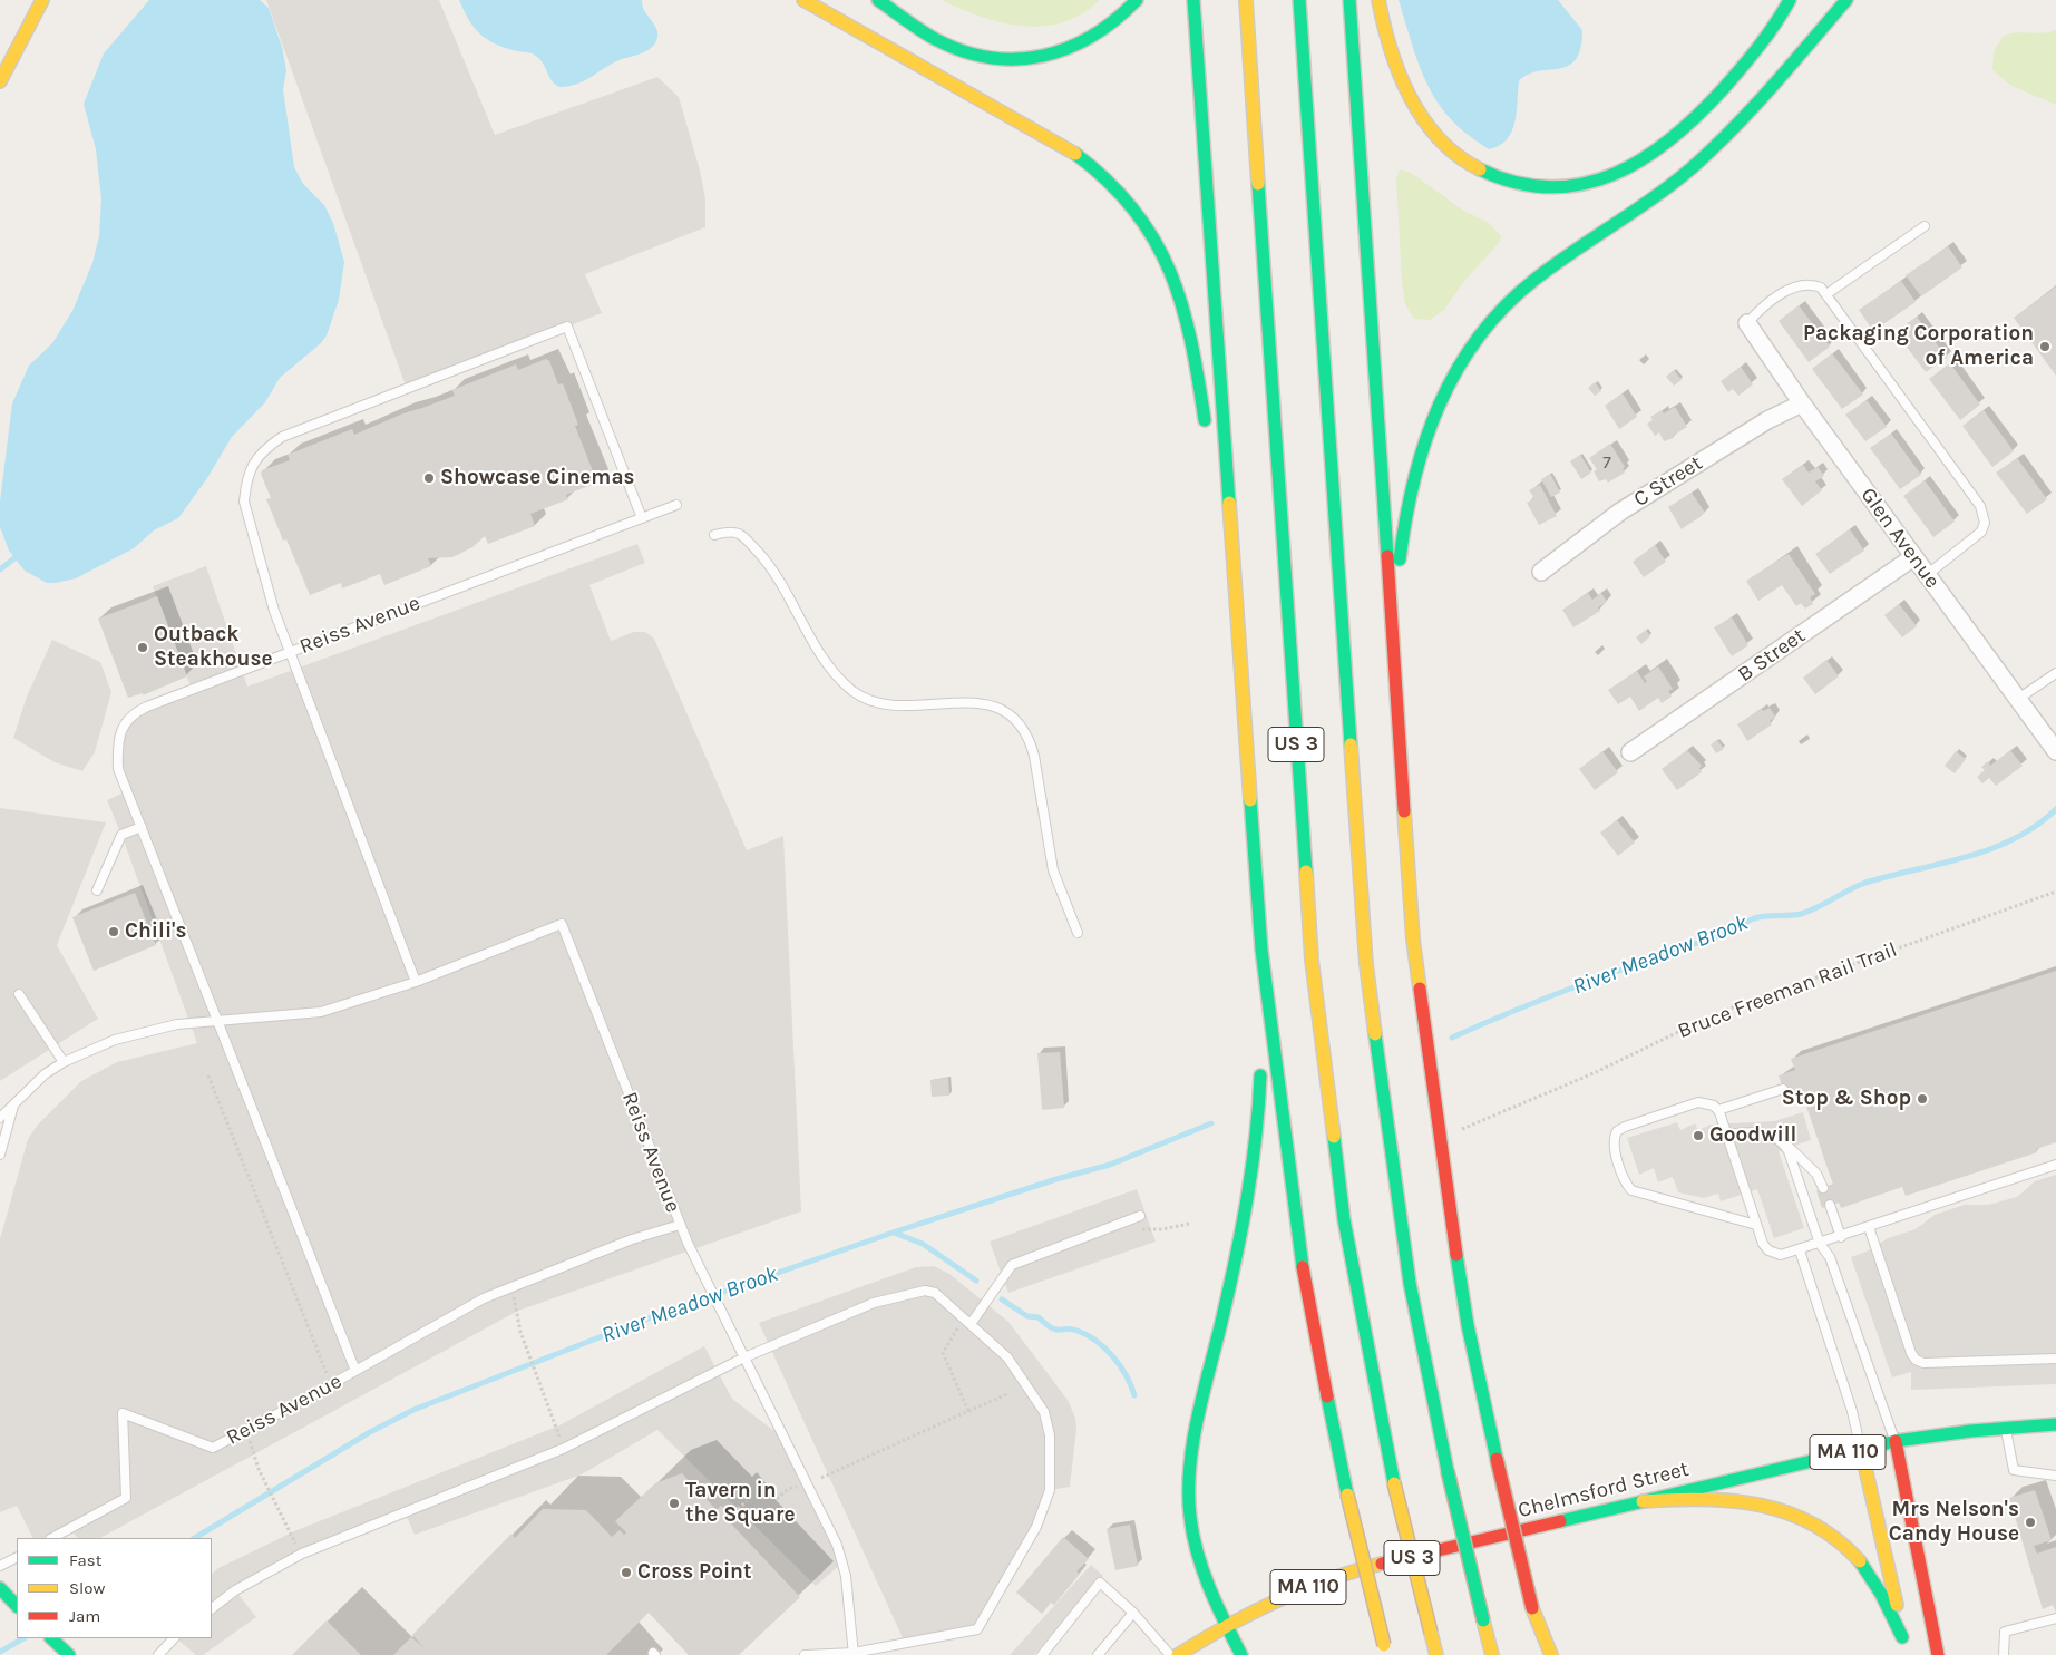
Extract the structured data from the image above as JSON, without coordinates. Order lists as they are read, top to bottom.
{
  "streets": {
    "main road": ["US 3", "MA 110", "Chelmsford Street"],
    "street": ["C Street", "Glen Avenue", "B Street"],
    "lane": ["Reiss Avenue"],
    "path": ["Bruce Freeman Rail Trail"]
  },
  "crossings": [
    ["C Street", "Glen Avenue"],
    ["Glen Avenue", "B Street"]
  ],
  "water": ["River Meadow Brook"],
  "places": [
    "Packaging Corporation of America",
    "Showcase Cinemas",
    "Outback Steakhouse",
    "Chili's",
    "Stop & Shop",
    "Goodwill",
    "Tavern in the Square",
    "Mrs Nelson's Candy House",
    "Cross Point"
  ],
  "house_numbers": ["7"],
  "legend": ["Fast", "Slow", "Jam"]
}
